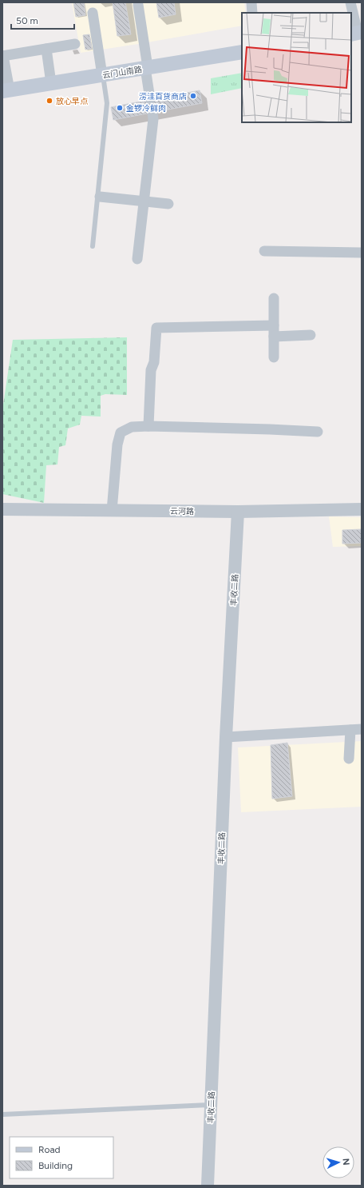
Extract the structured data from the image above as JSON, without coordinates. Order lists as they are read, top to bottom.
{
  "streets": {
    "main road": ["云门山南路"],
    "street": ["云河路", "丰收二路"]
  },
  "crossings": [
    ["云河路", "丰收二路"]
  ],
  "places": ["涝洼百货商店", "放心早点", "金锣冷鲜肉"],
  "legend": ["Road", "Building"],
  "scale_bar": "50 m",
  "north": "right"
}
